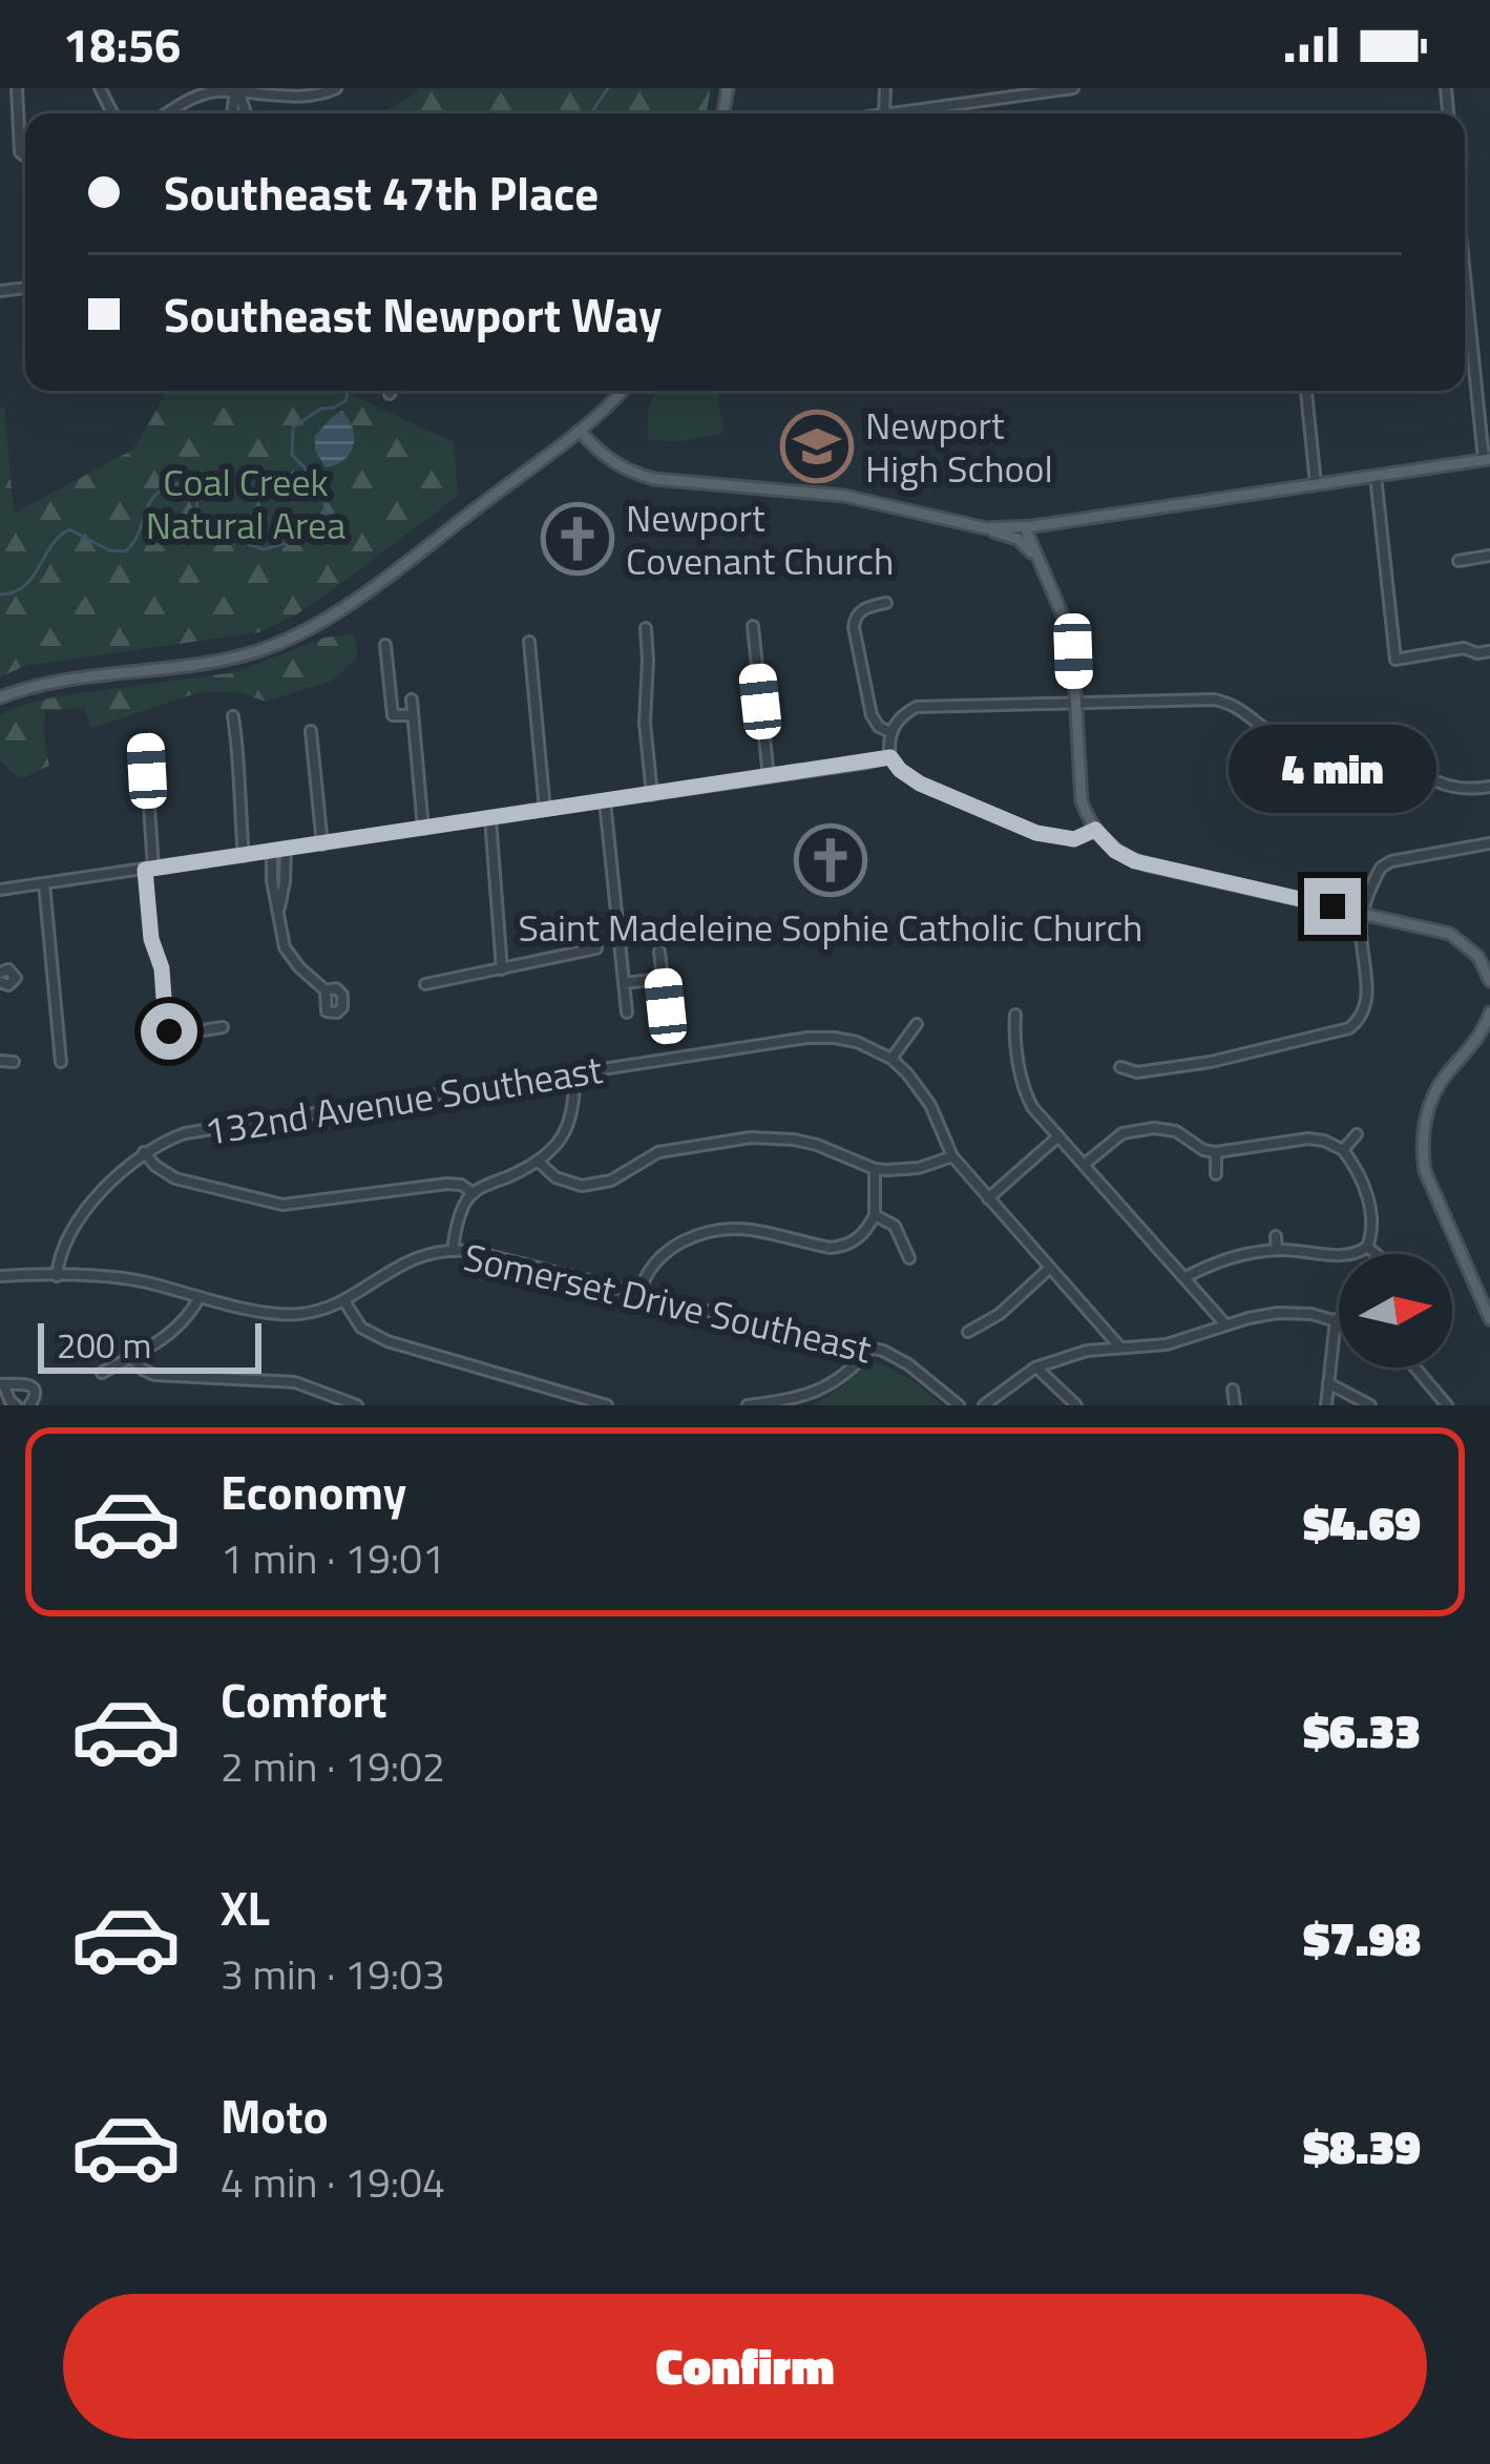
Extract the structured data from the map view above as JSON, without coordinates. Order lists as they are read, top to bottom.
{
  "streets": {
    "street": ["132nd Avenue Southeast", "Somerset Drive Southeast"]
  },
  "crossings": [
    ["132nd Avenue Southeast", "Somerset Drive Southeast"]
  ],
  "parks": ["Coal Creek Natural Area"],
  "places": {
    "school or university": ["Newport High School"],
    "church": ["Newport Covenant Church", "Saint Madeleine Sophie Catholic Church"]
  },
  "scale_bar": "200 m",
  "north": "right",
  "page": {
    "status": "18:56",
    "banner": ["Southeast 47th Place", "Southeast Newport Way"],
    "bubble": "4 min",
    "scale": "200 m",
    "list": [
      {
        "name": "Economy",
        "note": "1 min · 19:01",
        "value": "$4.69"
      },
      {
        "name": "Comfort",
        "note": "2 min · 19:02",
        "value": "$6.33"
      },
      {
        "name": "XL",
        "note": "3 min · 19:03",
        "value": "$7.98"
      },
      {
        "name": "Moto",
        "note": "4 min · 19:04",
        "value": "$8.39"
      }
    ],
    "buttons": "Confirm"
  }
}
